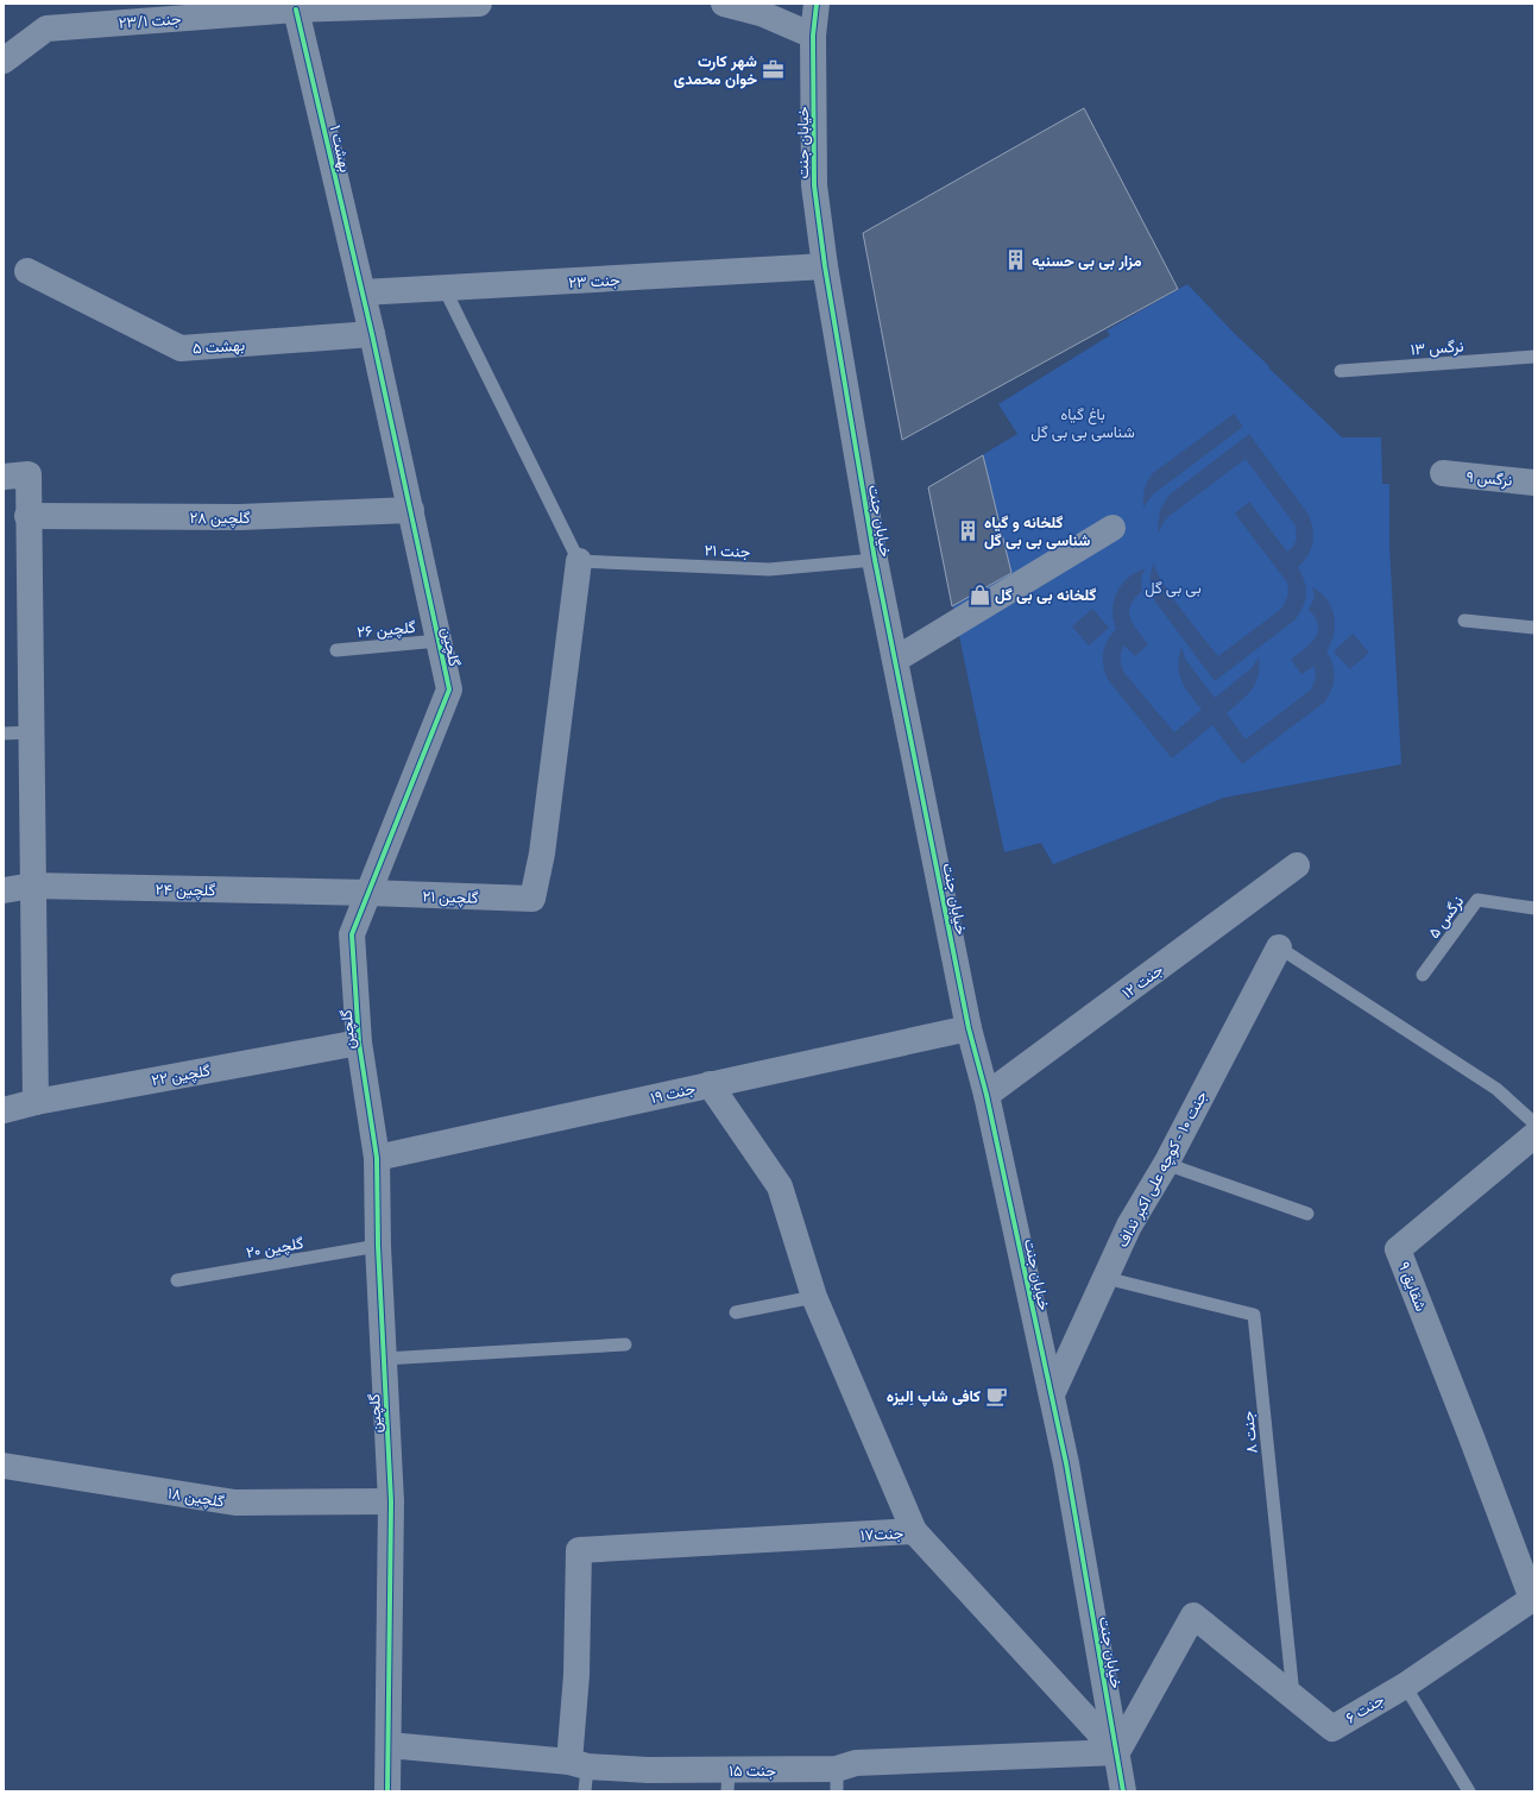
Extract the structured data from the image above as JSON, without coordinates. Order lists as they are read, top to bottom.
{
  "streets": {
    "street": [
      "جنت ۲۳/۱",
      "خیابان جنت",
      "بهشت ۱",
      "جنت ۲۳",
      "بهشت ۵",
      "نرگس ۹",
      "گلچین ۲۸",
      "گلچین",
      "گلچین ۲۴",
      "گلچین ۲۱",
      "جنت ۱۲",
      "گلچین ۲۲",
      "جنت ۱۹",
      "جنت ۱۰ - کوچه علی اکبر نداف",
      "شقایق ۹",
      "گلچین ۱۸",
      "جنت۱۷",
      "جنت ۶",
      "جنت ۱۵"
    ],
    "lane": [
      "نرگس ۱۳",
      "جنت ۲۱",
      "گلچین ۲۶",
      "نرگس ۵",
      "گلچین ۲۰",
      "جنت ۸"
    ]
  },
  "crossings": [
    ["جنت ۲۳/۱", "بهشت ۱"],
    ["خیابان جنت", "جنت ۲۳"],
    ["خیابان جنت", "جنت ۲۱"],
    ["خیابان جنت", "جنت ۱۲"],
    ["خیابان جنت", "جنت ۱۹"],
    ["خیابان جنت", "جنت ۱۰ - کوچه علی اکبر نداف"],
    ["خیابان جنت", "جنت۱۷"],
    ["خیابان جنت", "جنت ۶"],
    ["خیابان جنت", "جنت ۱۵"],
    ["بهشت ۱", "جنت ۲۳"],
    ["بهشت ۱", "گلچین"],
    ["جنت ۲۳", "گلچین"],
    ["بهشت ۵", "گلچین"],
    ["گلچین ۲۸", "گلچین"],
    ["جنت ۲۱", "گلچین ۲۱"],
    ["گلچین ۲۶", "گلچین"],
    ["گلچین", "گلچین ۲۴"],
    ["گلچین", "گلچین ۲۱"],
    ["گلچین", "گلچین ۲۲"],
    ["گلچین", "جنت ۱۹"],
    ["گلچین", "گلچین ۲۰"],
    ["گلچین", "گلچین ۱۸"],
    ["گلچین", "جنت ۱۵"],
    ["گلچین ۲۴", "گلچین ۲۱"],
    ["جنت ۱۰ - کوچه علی اکبر نداف", "جنت ۸"],
    ["شقایق ۹", "جنت ۶"],
    ["جنت ۸", "جنت ۶"],
    ["جنت۱۷", "جنت ۶"],
    ["جنت۱۷", "جنت ۱۵"],
    ["جنت ۶", "جنت ۱۵"]
  ],
  "parks": ["باغ گیاه شناسی بی بی گل", "بی بی گل"],
  "places": {
    "office": ["شهر کارت خوان محمدی"],
    "building": ["مزار بی بی حسنیه", "گلخانه و گیاه شناسی بی بی گل"],
    "shop": ["گلخانه بی بی گل"],
    "cafe": ["کافی شاپ اِلیزه"]
  }
}
